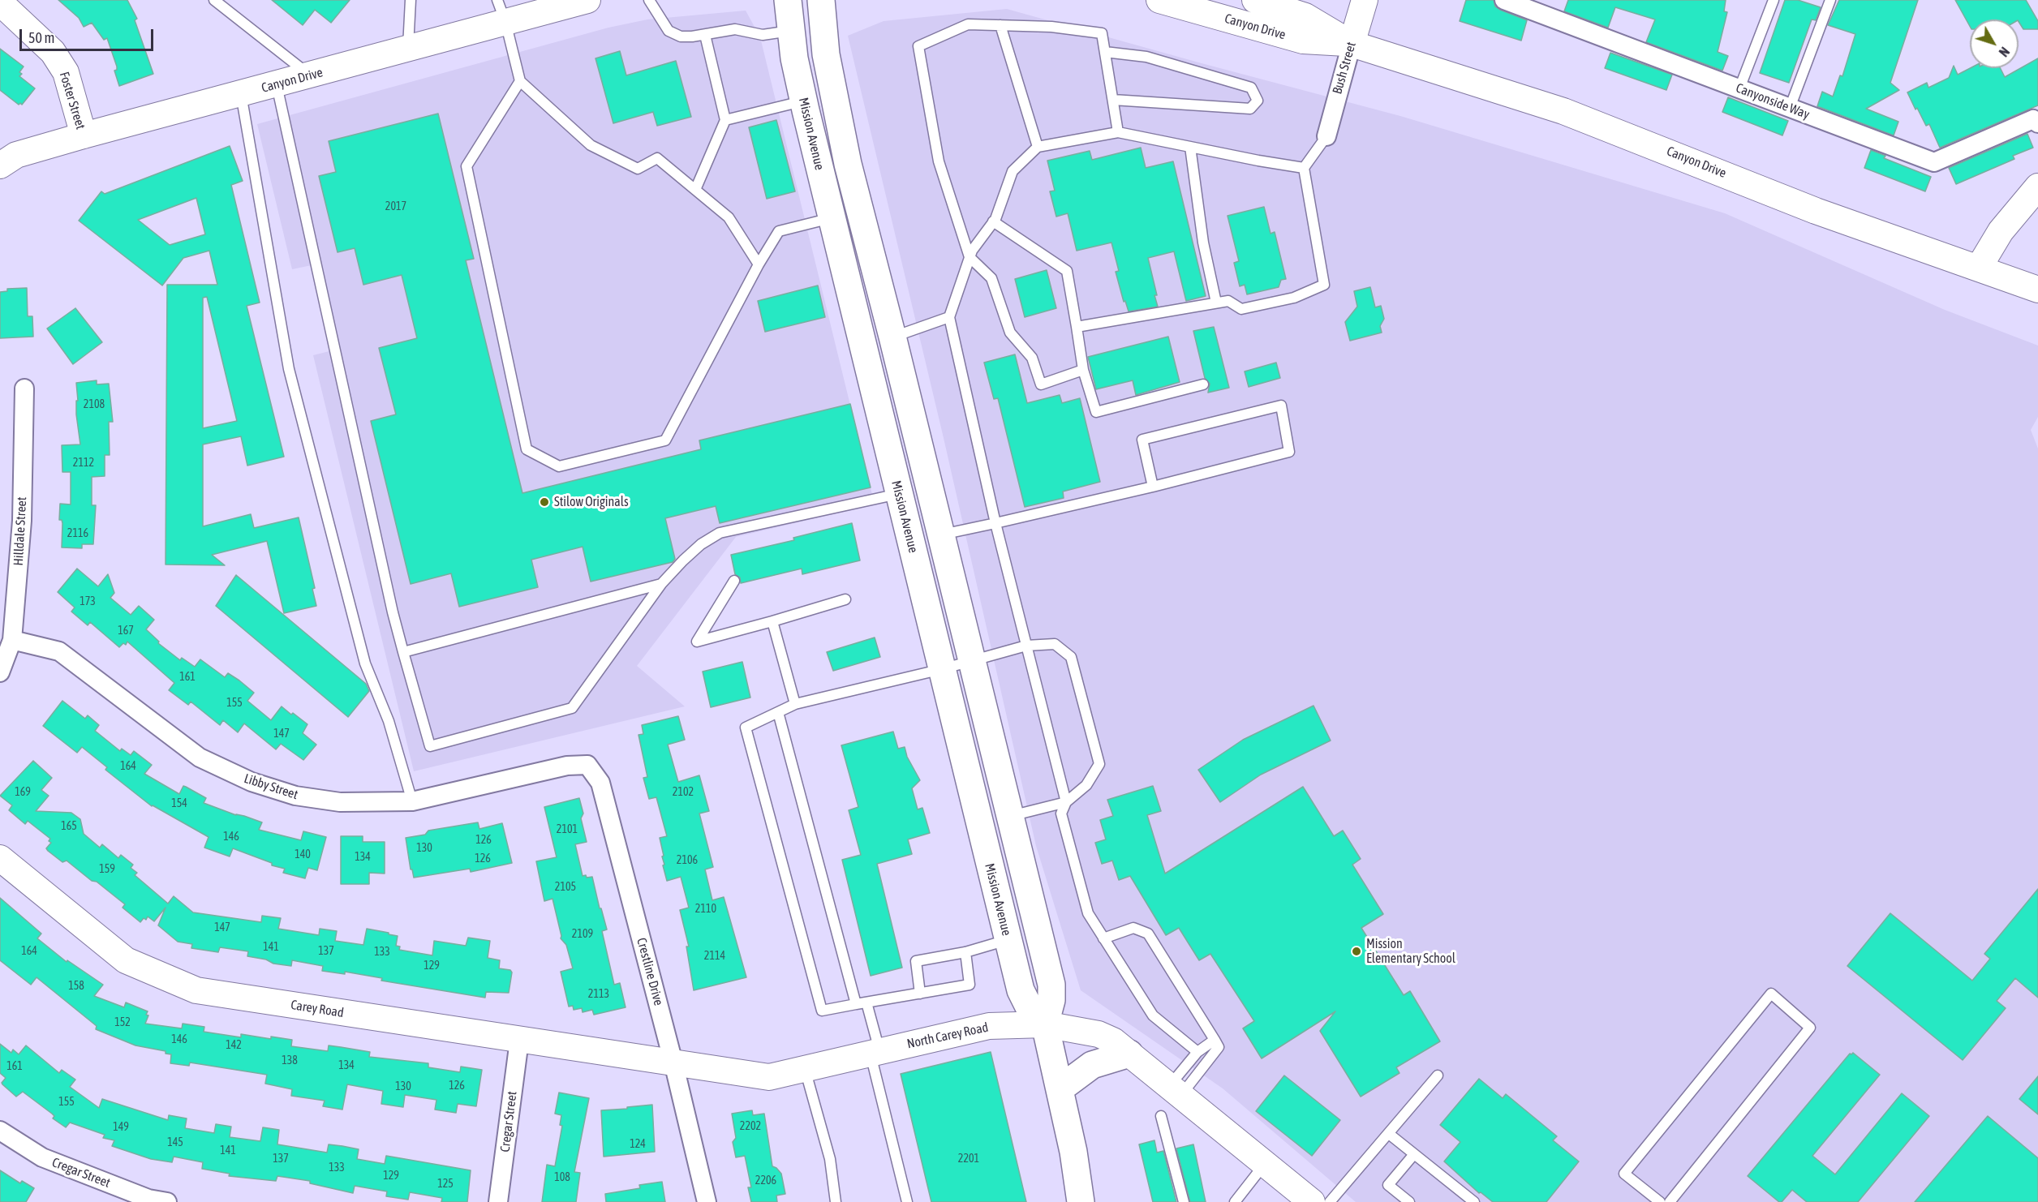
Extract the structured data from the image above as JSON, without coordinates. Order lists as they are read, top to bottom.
{
  "streets": {
    "main road": ["Mission Avenue"],
    "street": [
      "Canyon Drive",
      "Bush Street",
      "Foster Street",
      "Canyonside Way",
      "Hilldale Street",
      "Libby Street",
      "Crestline Drive",
      "Carey Road",
      "North Carey Road",
      "Cregar Street"
    ]
  },
  "crossings": [
    ["Canyon Drive", "Bush Street"],
    ["Canyon Drive", "Foster Street"],
    ["Mission Avenue", "North Carey Road"],
    ["Hilldale Street", "Libby Street"],
    ["Libby Street", "Crestline Drive"],
    ["Crestline Drive", "Carey Road"],
    ["Crestline Drive", "North Carey Road"],
    ["Carey Road", "North Carey Road"],
    ["Carey Road", "Cregar Street"]
  ],
  "places": ["Stilow Originals", "Mission Elementary School"],
  "house_numbers": [
    "2017",
    "2108",
    "2112",
    "2116",
    "173",
    "167",
    "161",
    "155",
    "147",
    "164",
    "169",
    "2102",
    "154",
    "165",
    "2101",
    "146",
    "126",
    "130",
    "140",
    "134",
    "126",
    "2106",
    "159",
    "2105",
    "2110",
    "147",
    "2109",
    "141",
    "164",
    "137",
    "133",
    "2114",
    "129",
    "158",
    "2113",
    "152",
    "146",
    "142",
    "138",
    "134",
    "161",
    "126",
    "130",
    "155",
    "2202",
    "149",
    "145",
    "124",
    "141",
    "137",
    "2201",
    "133",
    "129",
    "108",
    "2206",
    "125"
  ],
  "scale_bar": "50 m",
  "north": "bottom right"
}
